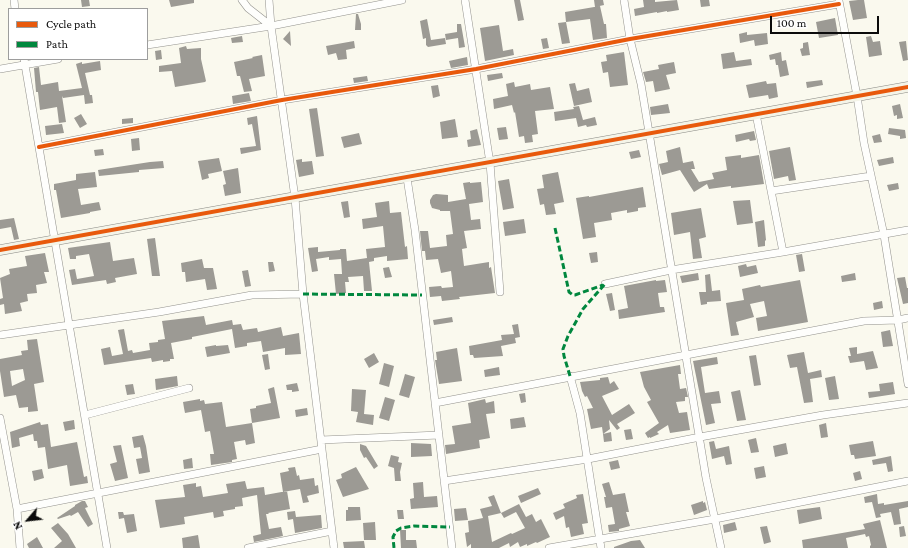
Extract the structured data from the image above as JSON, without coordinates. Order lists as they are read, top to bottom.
{
  "legend": ["Cycle path", "Path"],
  "scale_bar": "100 m",
  "north": "bottom left"
}
